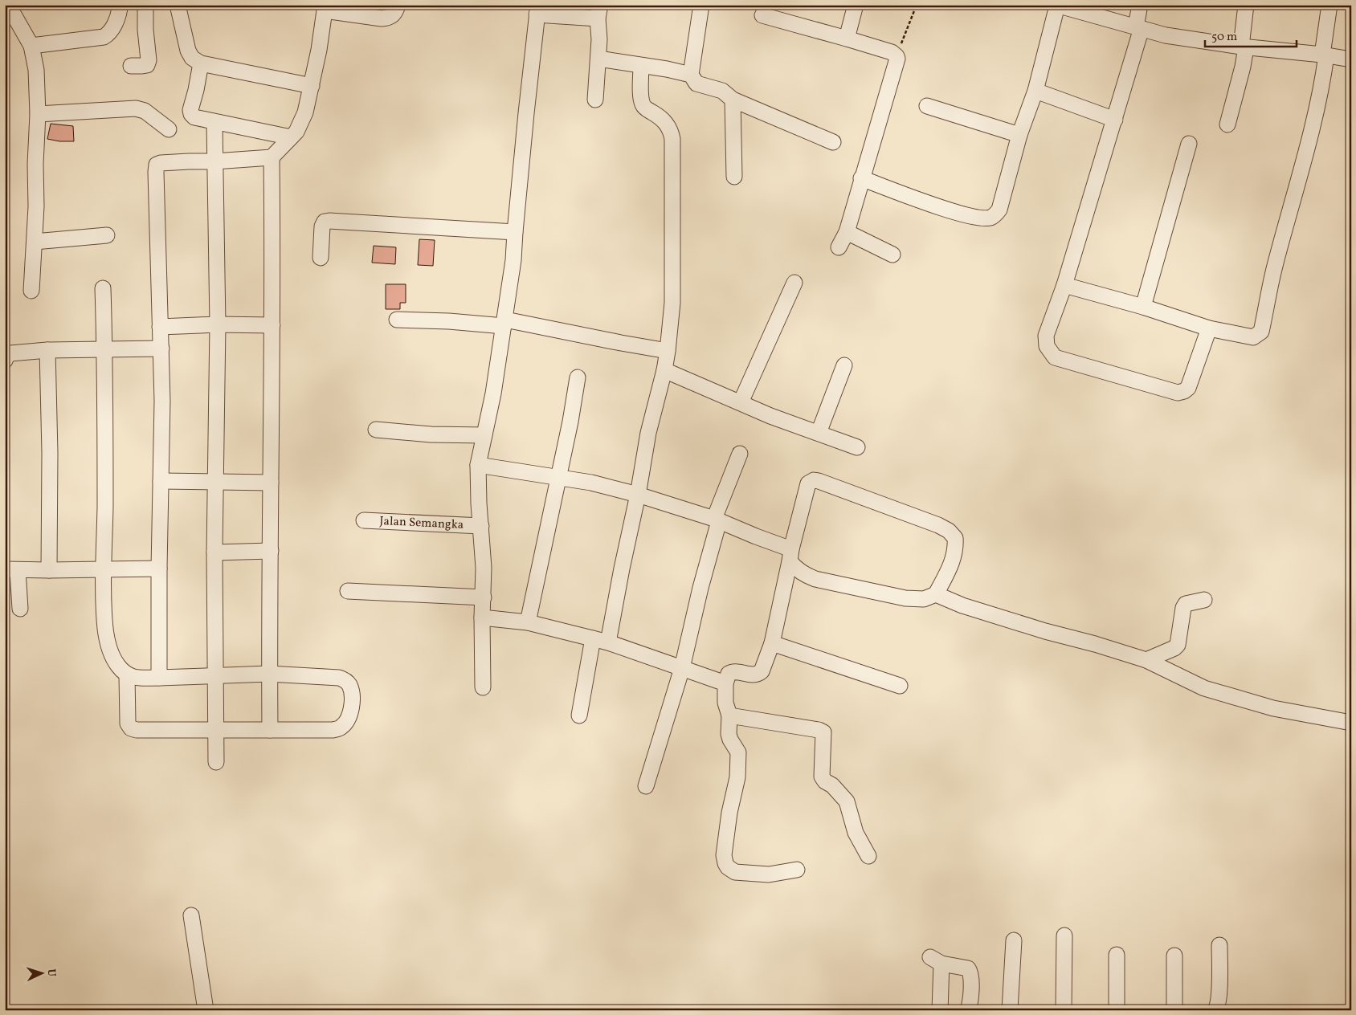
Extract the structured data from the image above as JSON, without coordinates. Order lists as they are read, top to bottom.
{
  "streets": {
    "street": ["Jalan Semangka"]
  },
  "scale_bar": "50 m",
  "north": "right"
}
